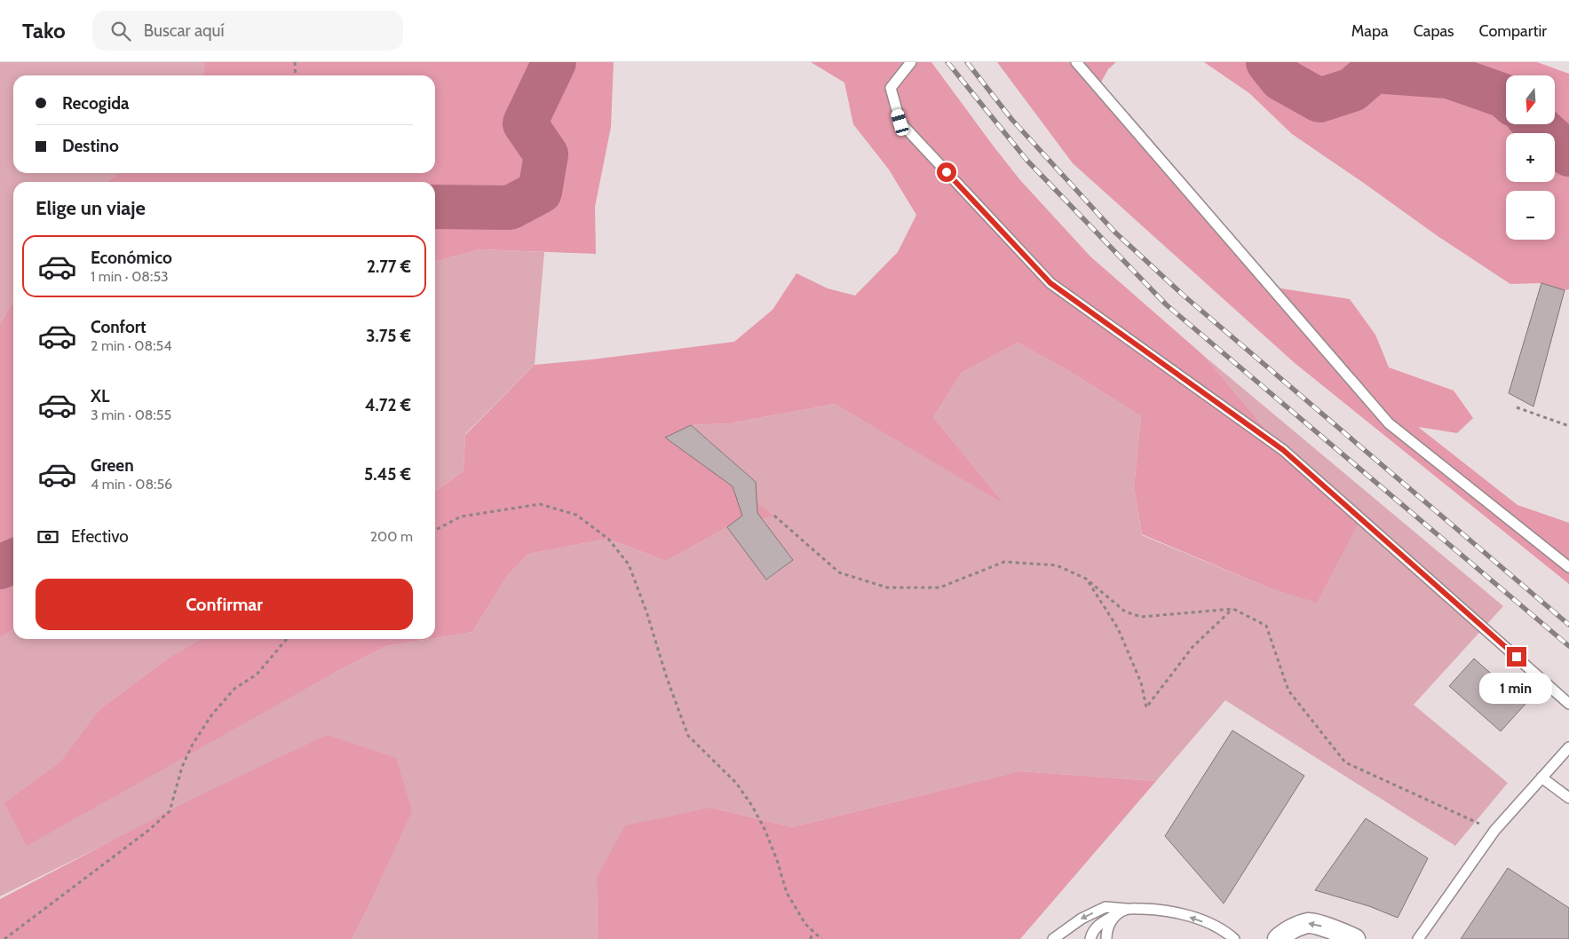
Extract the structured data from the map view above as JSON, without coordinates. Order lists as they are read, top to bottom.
{
  "north": "bottom",
  "page": {
    "header": "Tako",
    "search": "Buscar aquí",
    "nav": ["Mapa", "Capas", "Compartir"],
    "map_buttons": ["+", "−"],
    "banner": ["Recogida", "Destino"],
    "heading": "Elige un viaje",
    "list": [
      {
        "name": "Económico",
        "note": "1 min · 08:53",
        "value": "2.77 €"
      },
      {
        "name": "Confort",
        "note": "2 min · 08:54",
        "value": "3.75 €"
      },
      {
        "name": "XL",
        "note": "3 min · 08:55",
        "value": "4.72 €"
      },
      {
        "name": "Green",
        "note": "4 min · 08:56",
        "value": "5.45 €"
      }
    ],
    "pay": ["Efectivo", "200 m"],
    "buttons": "Confirmar",
    "bubble": "1 min"
  }
}
